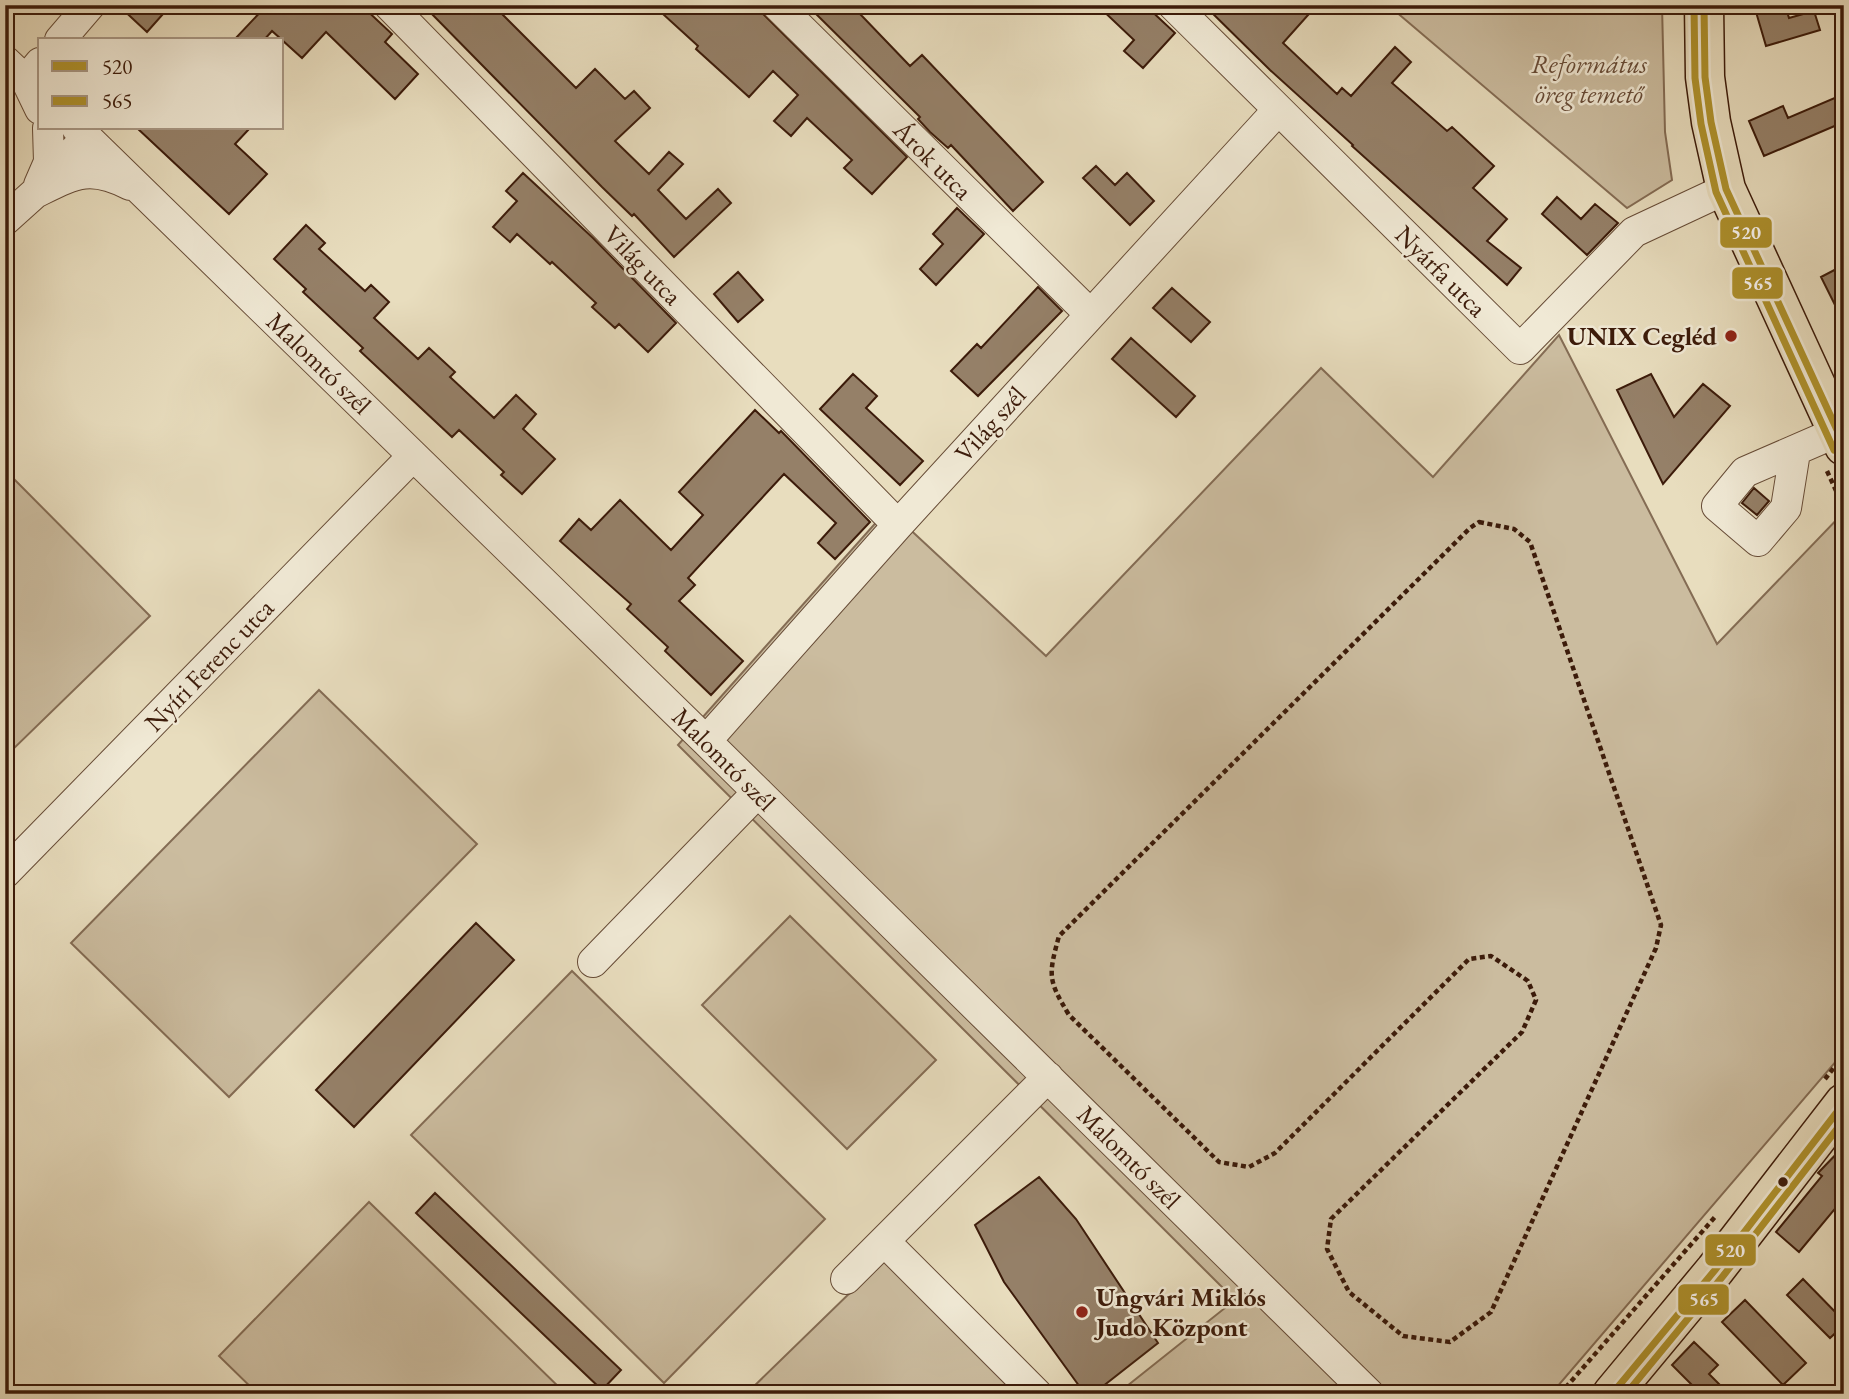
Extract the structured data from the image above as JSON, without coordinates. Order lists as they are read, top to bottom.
{
  "streets": {
    "street": [
      "Árok utca",
      "Világ utca",
      "Nyárfa utca",
      "Malomtó szél",
      "Világ szél",
      "Nyíri Ferenc utca"
    ]
  },
  "crossings": [
    ["Árok utca", "Világ szél"],
    ["Világ utca", "Világ szél"],
    ["Nyárfa utca", "Világ szél"],
    ["Malomtó szél", "Világ szél"],
    ["Malomtó szél", "Nyíri Ferenc utca"]
  ],
  "parks": ["Református öreg temető"],
  "places": ["UNIX Cegléd", "Ungvári Miklós Judo Központ"],
  "lines": ["transit line 520", "transit line 565"],
  "legend": ["520", "565"]
}
